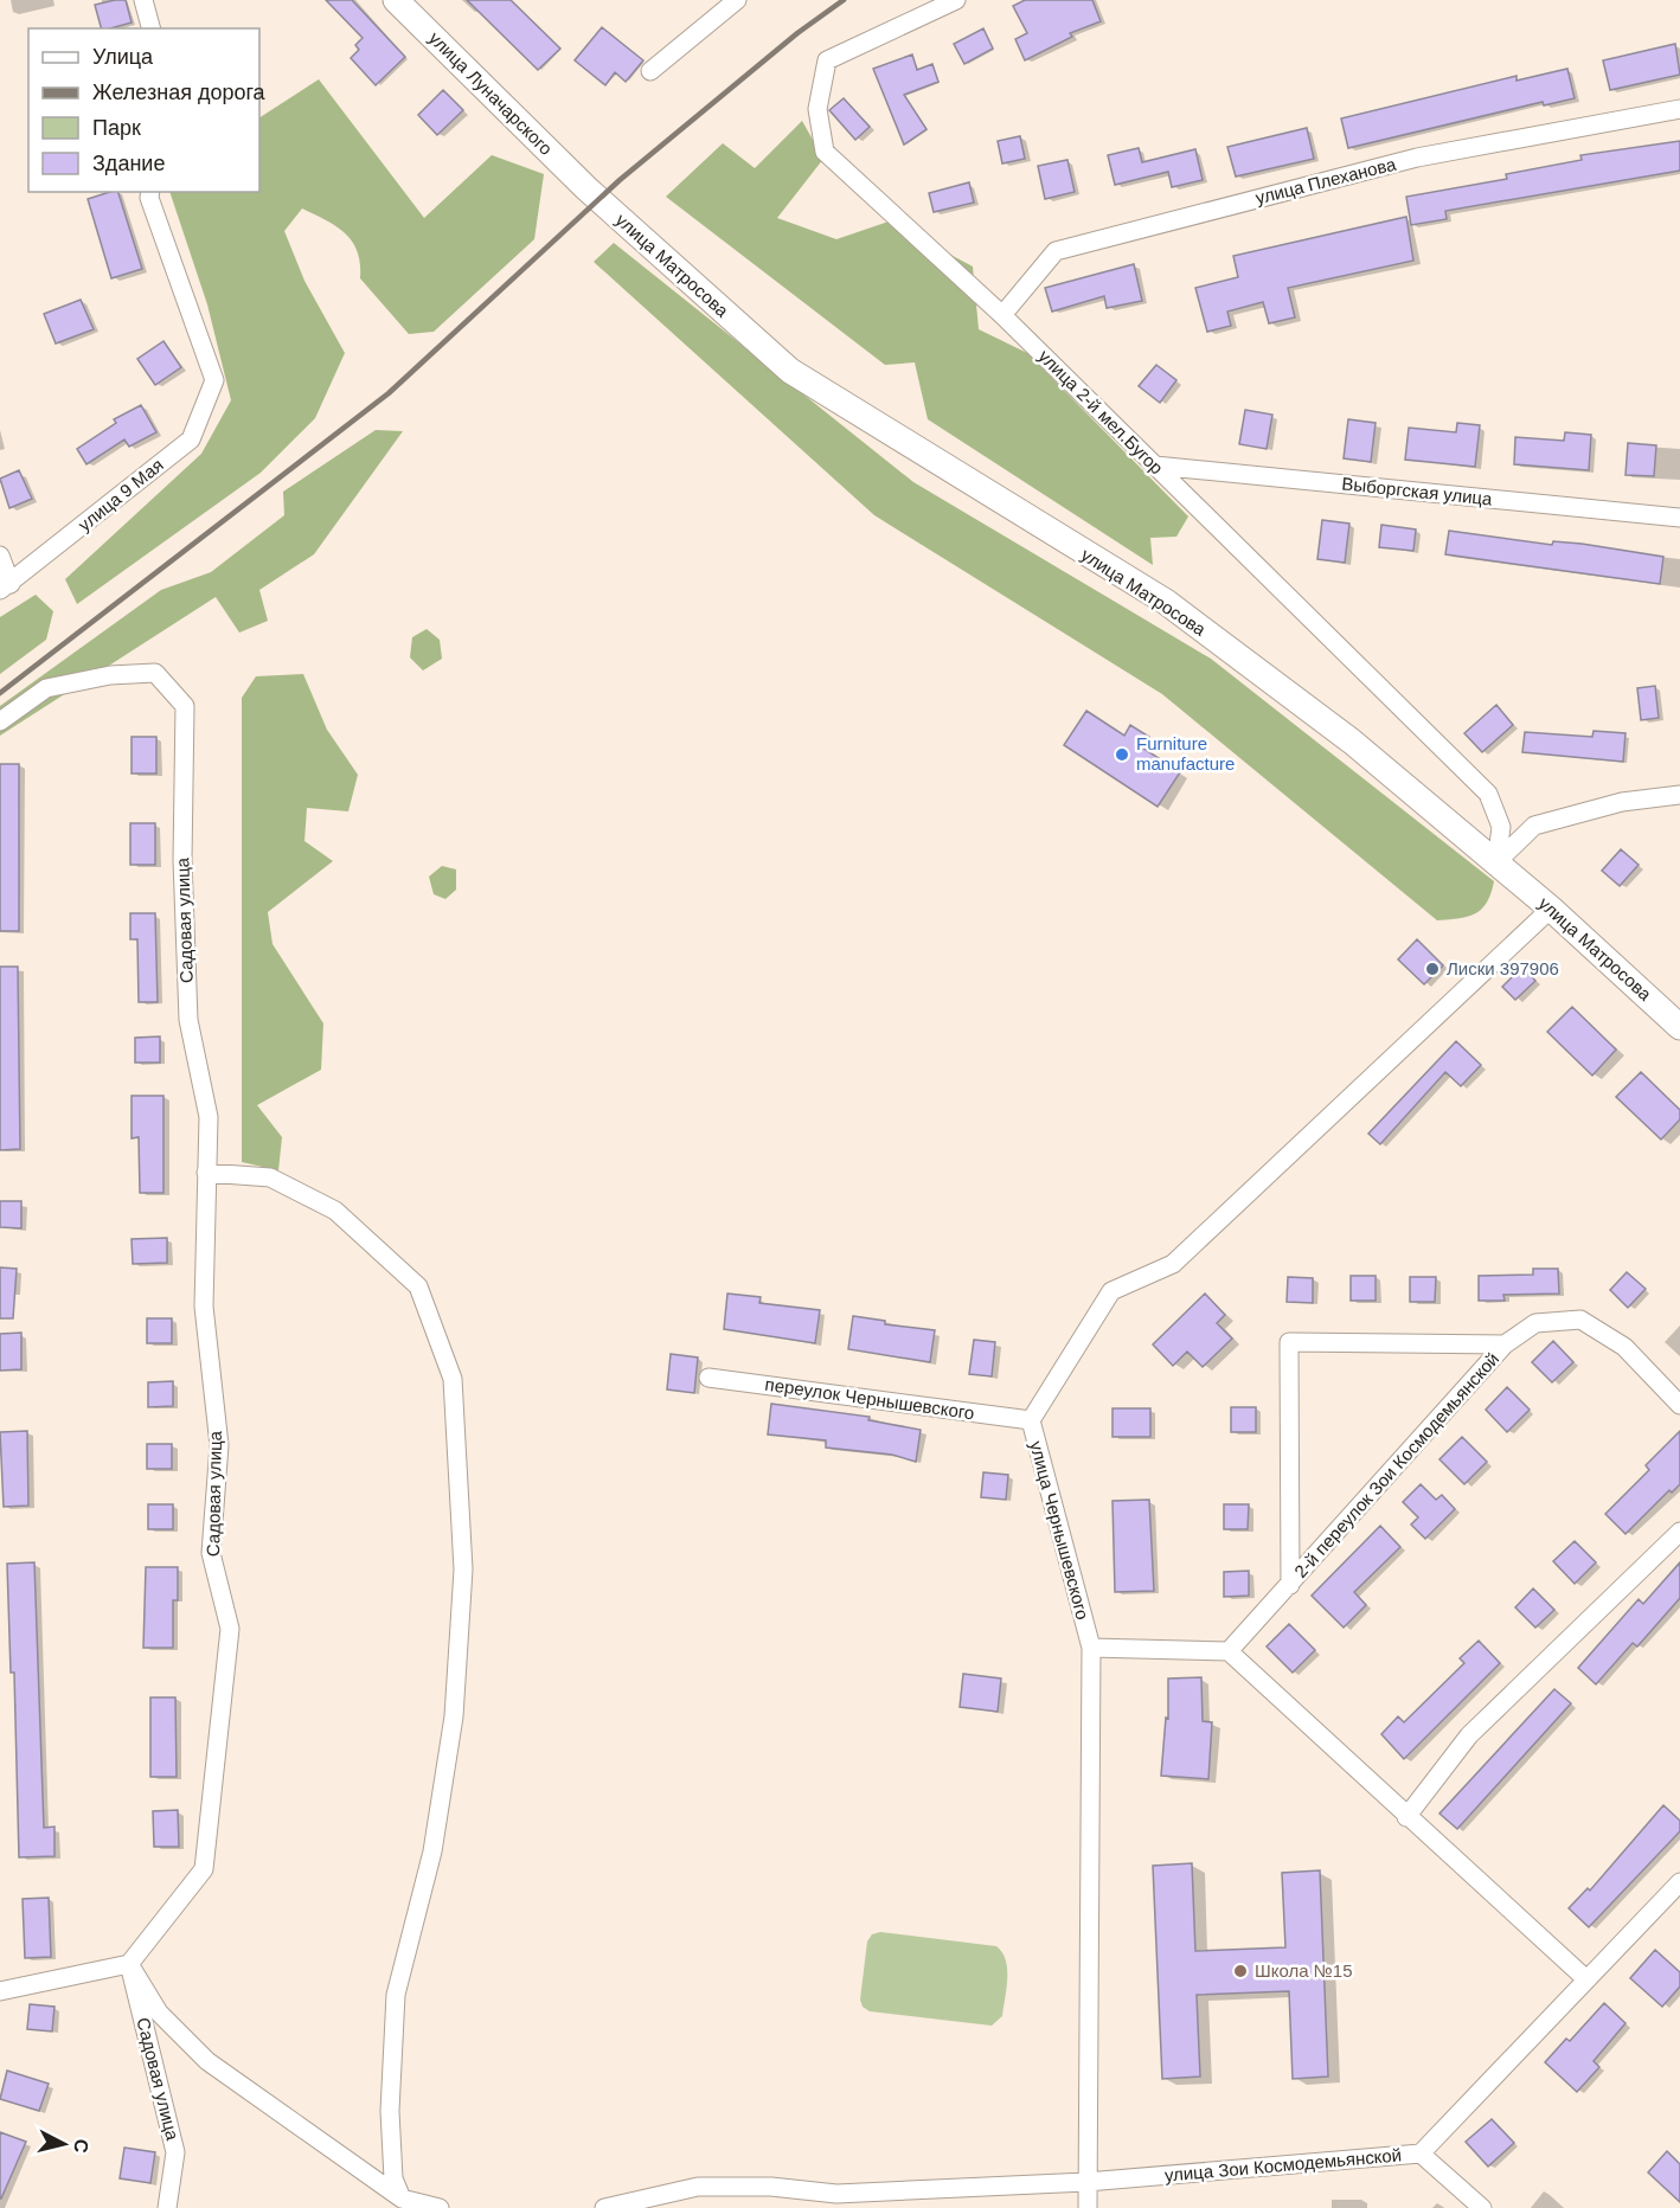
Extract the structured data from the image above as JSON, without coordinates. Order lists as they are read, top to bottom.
{
  "streets": {
    "main road": ["улица Луначарского", "улица Матросова"],
    "street": [
      "улица Плеханова",
      "улица 2-й мел.Бугор",
      "Выборгская улица",
      "улица 9 Мая",
      "Садовая улица",
      "переулок Чернышевского",
      "2-й переулок Зои Космодемьянской",
      "улица Чернышевского",
      "улица Зои Космодемьянской"
    ]
  },
  "crossings": [
    ["улица Луначарского", "улица Матросова"],
    ["улица Плеханова", "улица 2-й мел.Бугор"],
    ["улица Матросова", "улица 2-й мел.Бугор"],
    ["улица Матросова", "улица Чернышевского"],
    ["улица 2-й мел.Бугор", "Выборгская улица"],
    ["переулок Чернышевского", "улица Чернышевского"],
    ["улица Чернышевского", "улица Зои Космодемьянской"]
  ],
  "places": ["Furniture manufacture", "Лиски 397906", "Школа №15"],
  "legend": [
    "Улица",
    "Железная дорога",
    "Парк",
    "Здание"
  ],
  "north": "right"
}
